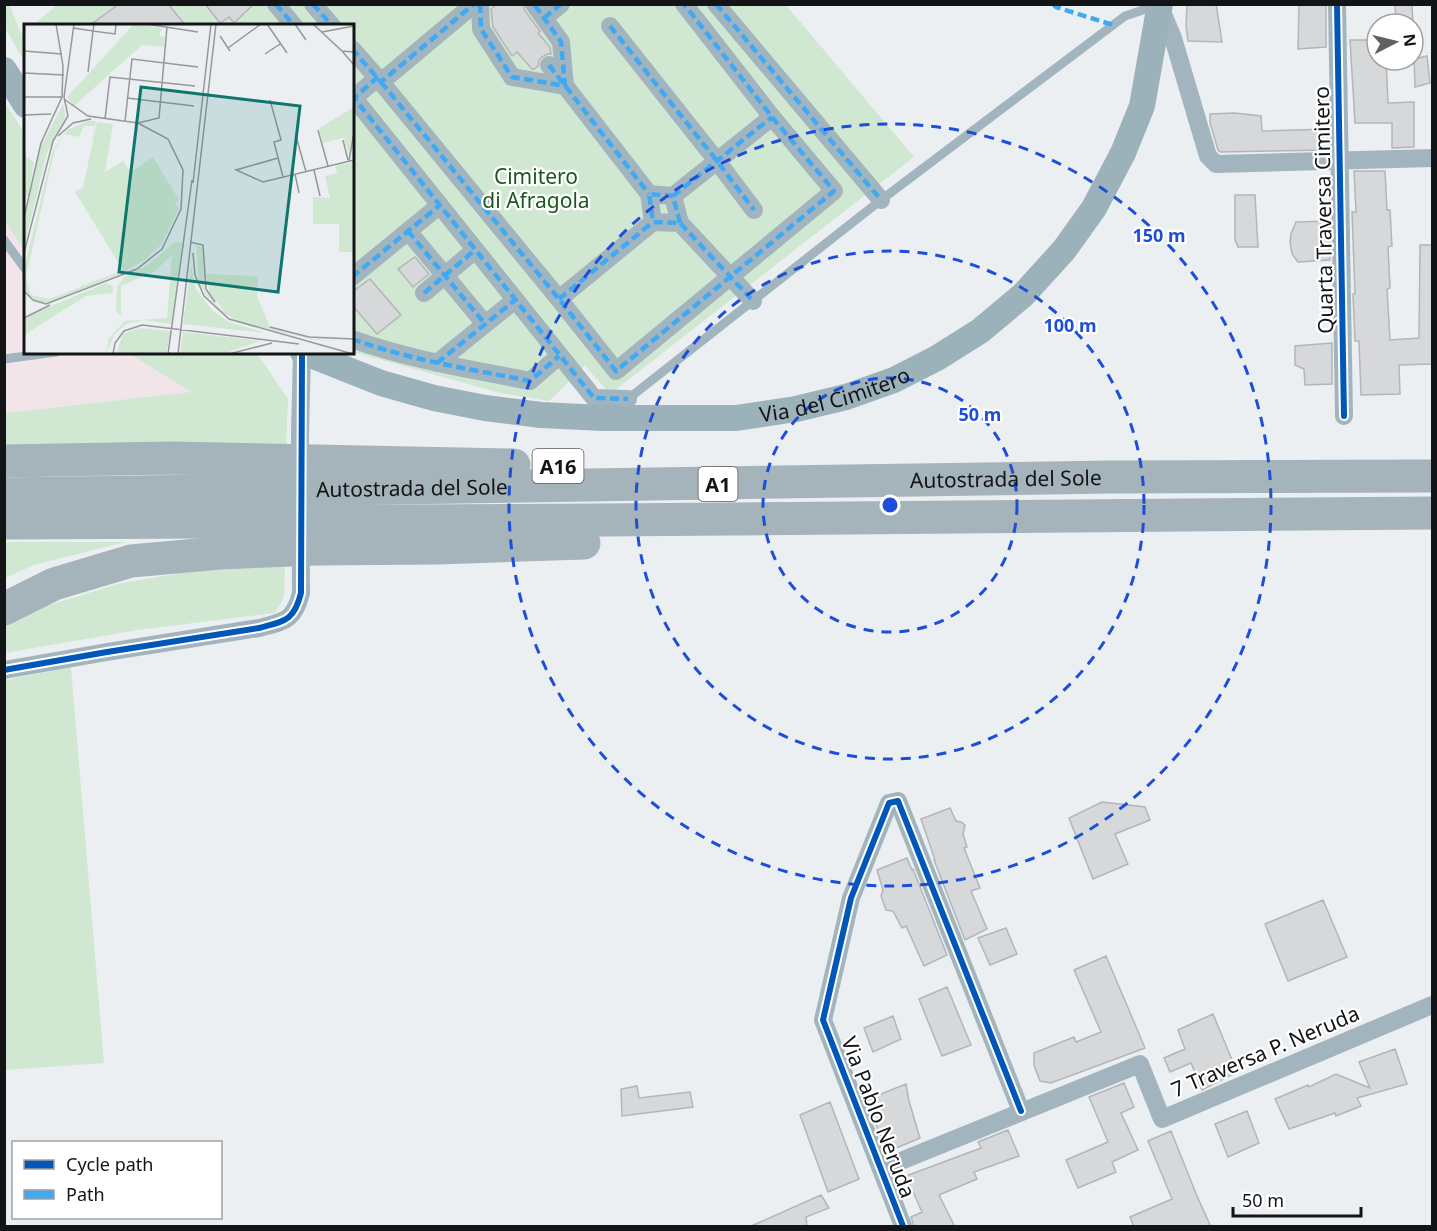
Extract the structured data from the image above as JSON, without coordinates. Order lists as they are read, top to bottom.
{
  "streets": {
    "highway": ["A16", "Autostrada del Sole", "A1"],
    "main road": ["Via del Cimitero"],
    "street": ["Quarta Traversa Cimitero", "7 Traversa P. Neruda", "Via Pablo Neruda"]
  },
  "crossings": [
    ["A16", "Autostrada del Sole"],
    ["7 Traversa P. Neruda", "Via Pablo Neruda"]
  ],
  "parks": ["Cimitero di Afragola"],
  "legend": ["Cycle path", "Path"],
  "scale_bar": "50 m",
  "north": "right",
  "rings": ["150 m", "100 m", "50 m"]
}
